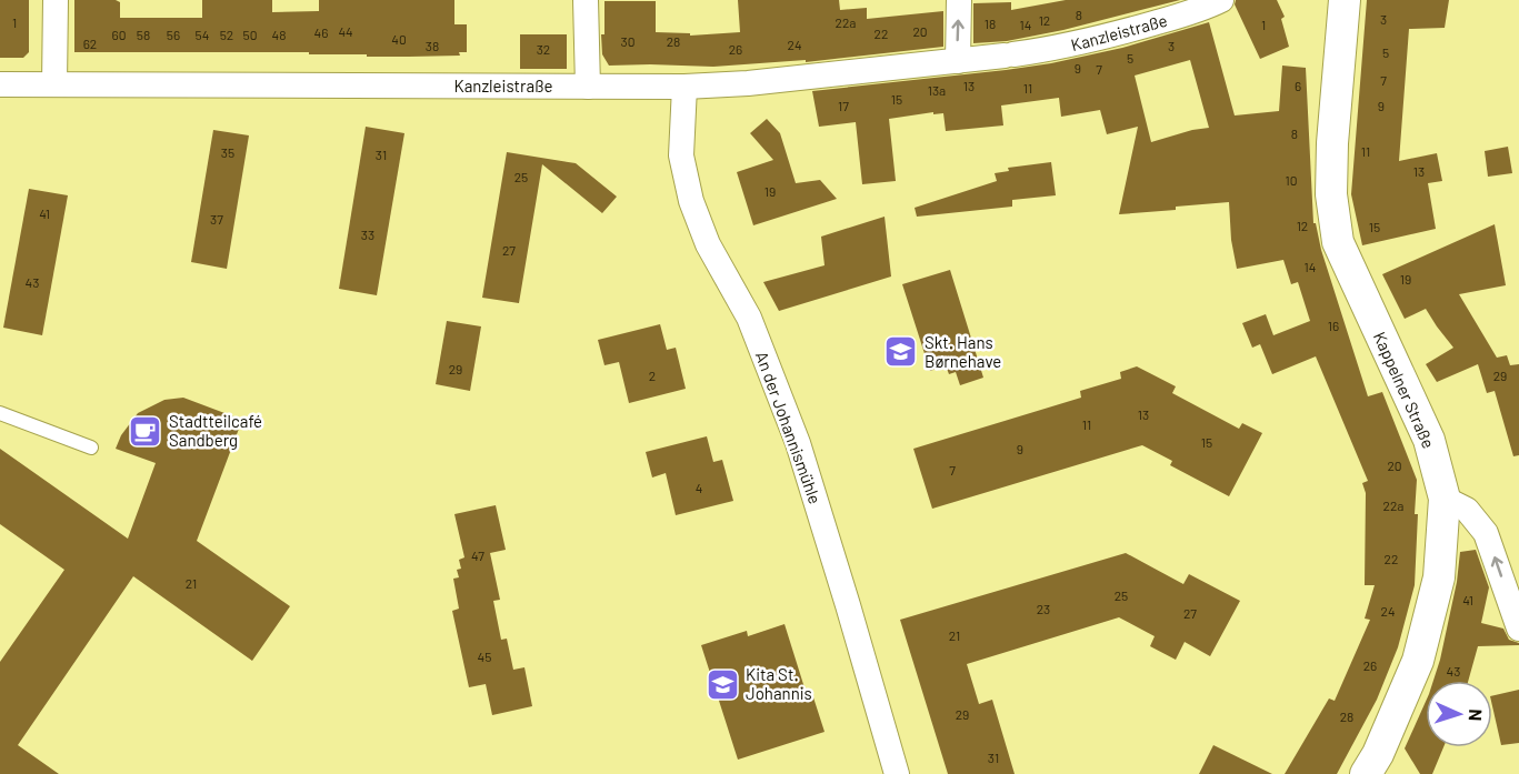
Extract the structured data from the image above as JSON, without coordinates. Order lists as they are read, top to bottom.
{
  "streets": {
    "street": ["Kanzleistraße", "Kappelner Straße", "An der Johannismühle"]
  },
  "crossings": [
    ["Kanzleistraße", "An der Johannismühle"]
  ],
  "places": {
    "school or university": ["Skt. Hans Børnehave", "Kita St. Johannis"],
    "cafe": ["Stadtteilcafé Sandberg"]
  },
  "house_numbers": [
    "8",
    "3",
    "12",
    "1",
    "22a",
    "18",
    "14",
    "1",
    "44",
    "20",
    "46",
    "22",
    "60",
    "58",
    "56",
    "54",
    "52",
    "50",
    "48",
    "40",
    "30",
    "28",
    "62",
    "24",
    "38",
    "3",
    "32",
    "26",
    "5",
    "5",
    "9",
    "7",
    "7",
    "13",
    "6",
    "11",
    "13a",
    "15",
    "17",
    "9",
    "8",
    "11",
    "35",
    "31",
    "13",
    "25",
    "10",
    "19",
    "41",
    "37",
    "12",
    "15",
    "33",
    "27",
    "14",
    "19",
    "43",
    "16",
    "29",
    "2",
    "29",
    "13",
    "11",
    "15",
    "9",
    "20",
    "7",
    "4",
    "22a",
    "47",
    "22",
    "21",
    "25",
    "41",
    "23",
    "24",
    "27",
    "21",
    "45",
    "26",
    "43",
    "29",
    "28",
    "31"
  ],
  "north": "right"
}
